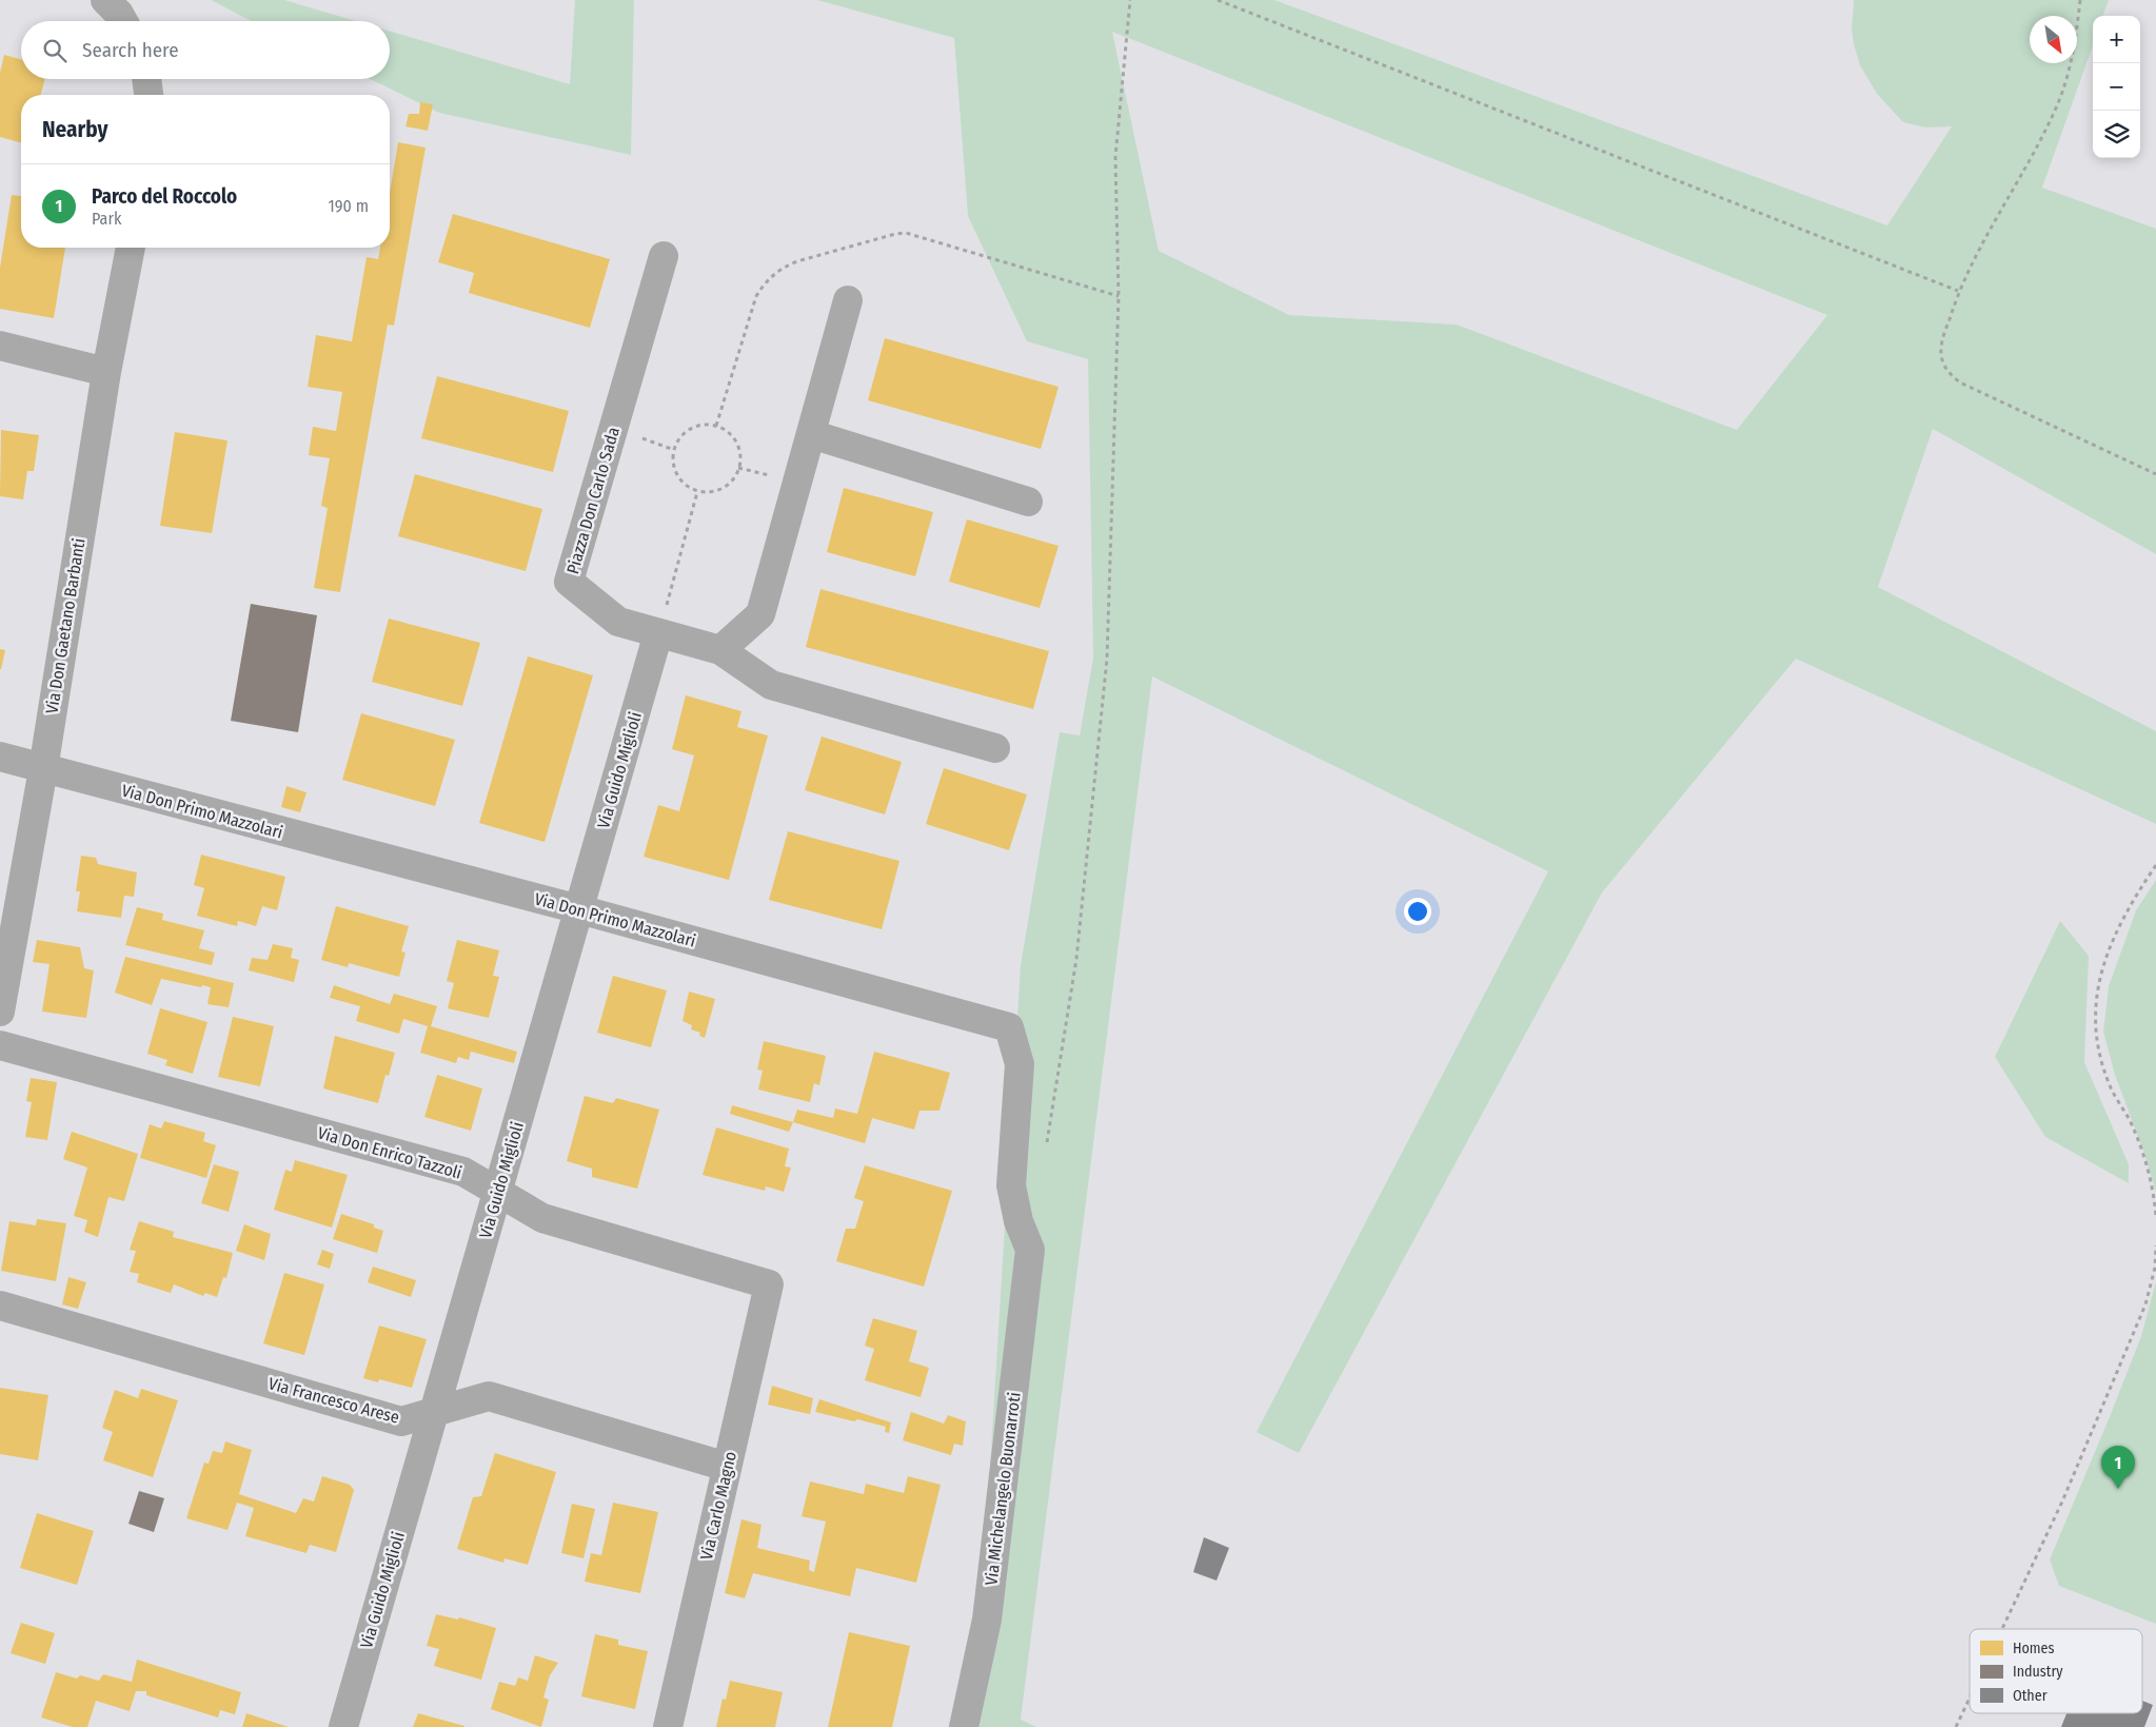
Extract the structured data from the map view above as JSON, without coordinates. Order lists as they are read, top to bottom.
{
  "streets": {
    "street": [
      "Piazza Don Carlo Sada",
      "Via Don Gaetano Barbanti",
      "Via Guido Miglioli",
      "Via Don Primo Mazzolari",
      "Via Don Enrico Tazzoli",
      "Via Francesco Arese",
      "Via Michelangelo Buonarroti",
      "Via Carlo Magno"
    ]
  },
  "crossings": [
    ["Piazza Don Carlo Sada", "Via Guido Miglioli"],
    ["Via Don Gaetano Barbanti", "Via Don Primo Mazzolari"],
    ["Via Guido Miglioli", "Via Don Primo Mazzolari"],
    ["Via Guido Miglioli", "Via Don Enrico Tazzoli"],
    ["Via Guido Miglioli", "Via Francesco Arese"],
    ["Via Don Primo Mazzolari", "Via Michelangelo Buonarroti"],
    ["Via Don Enrico Tazzoli", "Via Carlo Magno"],
    ["Via Francesco Arese", "Via Carlo Magno"]
  ],
  "legend": ["Homes", "Industry", "Other"],
  "north": "bottom right",
  "page": {
    "map_buttons": ["+", "−"],
    "search": "Search here",
    "heading": "Nearby",
    "list": [
      {
        "mark": "1",
        "name": "Parco del Roccolo",
        "note": "Park",
        "value": "190 m"
      }
    ],
    "pins": "1"
  }
}
